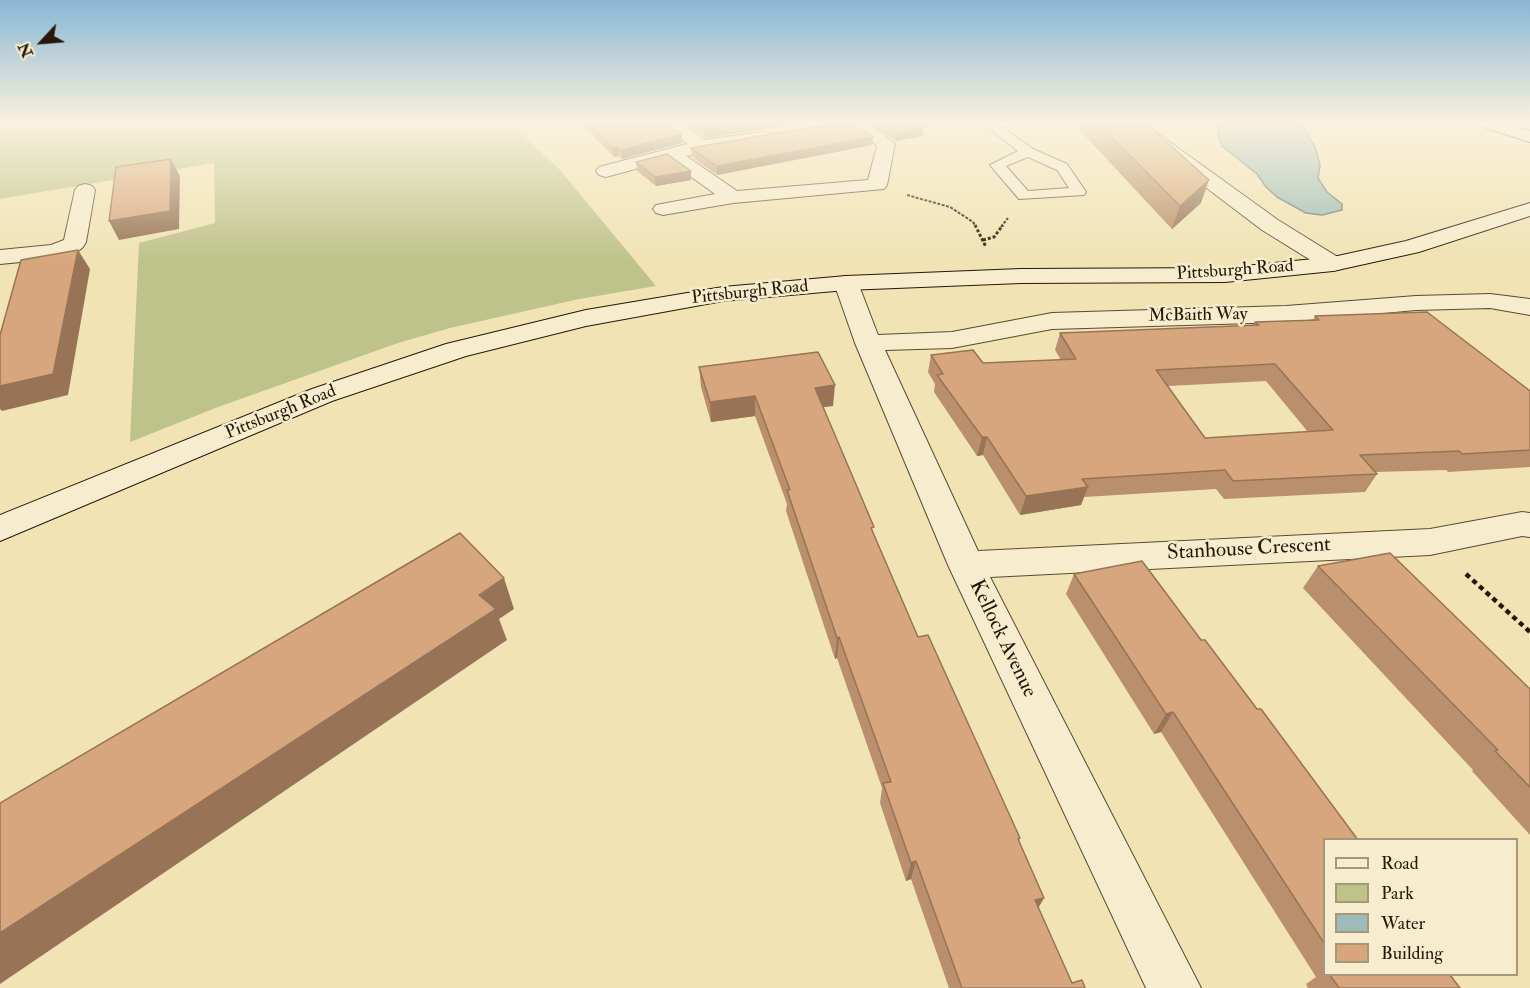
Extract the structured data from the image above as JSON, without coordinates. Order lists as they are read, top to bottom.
{
  "streets": {
    "street": [
      "Pittsburgh Road",
      "McBaith Way",
      "Stanhouse Crescent",
      "Kellock Avenue"
    ]
  },
  "crossings": [
    ["Pittsburgh Road", "Kellock Avenue"],
    ["McBaith Way", "Kellock Avenue"],
    ["Stanhouse Crescent", "Kellock Avenue"]
  ],
  "legend": [
    "Road",
    "Park",
    "Water",
    "Building"
  ],
  "north": "bottom left"
}
